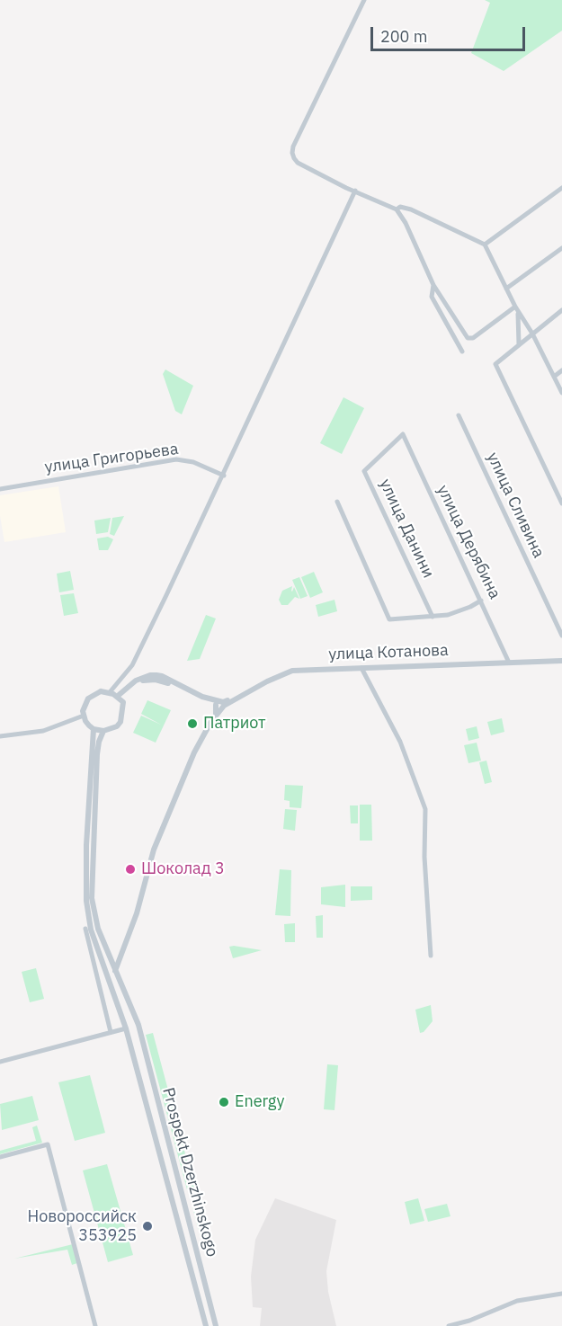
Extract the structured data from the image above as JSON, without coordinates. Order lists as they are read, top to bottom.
{
  "streets": {
    "street": [
      "улица Григорьева",
      "улица Сливина",
      "улица Данини",
      "улица Дерябина",
      "улица Котанова",
      "Prospekt Dzerzhinskogo"
    ]
  },
  "crossings": [
    ["улица Данини", "улица Дерябина"],
    ["улица Дерябина", "улица Котанова"]
  ],
  "places": [
    "Патриот",
    "Шоколад 3",
    "Energy",
    "Новороссийск 353925"
  ],
  "scale_bar": "200 m"
}
